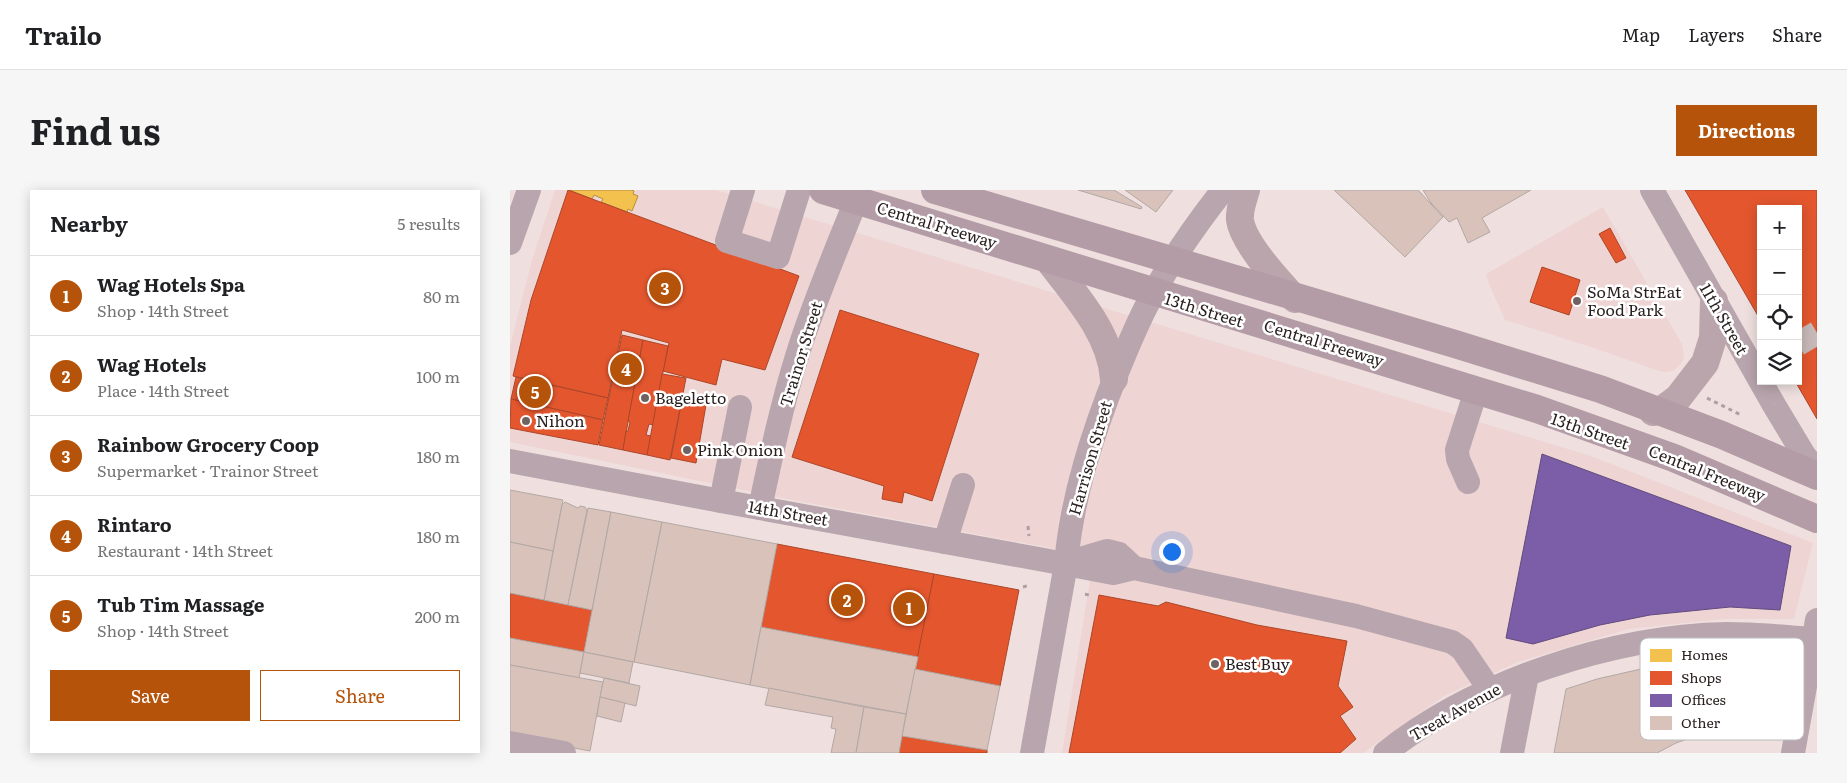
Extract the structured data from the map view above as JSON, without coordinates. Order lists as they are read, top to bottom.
{
  "streets": {
    "highway": ["Central Freeway"],
    "main road": ["13th Street"],
    "street": [
      "11th Street",
      "Trainor Street",
      "Harrison Street",
      "14th Street",
      "Treat Avenue"
    ]
  },
  "crossings": [
    ["Central Freeway", "13th Street"],
    ["13th Street", "Trainor Street"],
    ["13th Street", "Harrison Street"],
    ["Trainor Street", "14th Street"],
    ["Harrison Street", "14th Street"],
    ["14th Street", "Treat Avenue"]
  ],
  "places": [
    "SoMa StrEat Food Park",
    "Bageletto",
    "Nihon",
    "Pink Onion",
    "Best Buy"
  ],
  "legend": [
    "Homes",
    "Shops",
    "Offices",
    "Other"
  ],
  "page": {
    "header": "Trailo",
    "nav": ["Map", "Layers", "Share"],
    "title": "Find us",
    "buttons": [
      "Directions",
      ["Save", "Share"]
    ],
    "heading": ["Nearby", "5 results"],
    "map_buttons": ["+", "−"],
    "list": [
      {
        "mark": "1",
        "name": "Wag Hotels Spa",
        "note": "Shop · 14th Street",
        "value": "80 m"
      },
      {
        "mark": "2",
        "name": "Wag Hotels",
        "note": "Place · 14th Street",
        "value": "100 m"
      },
      {
        "mark": "3",
        "name": "Rainbow Grocery Coop",
        "note": "Supermarket · Trainor Street",
        "value": "180 m"
      },
      {
        "mark": "4",
        "name": "Rintaro",
        "note": "Restaurant · 14th Street",
        "value": "180 m"
      },
      {
        "mark": "5",
        "name": "Tub Tim Massage",
        "note": "Shop · 14th Street",
        "value": "200 m"
      }
    ],
    "pins": [
      "3",
      "4",
      "5",
      "2",
      "1"
    ]
  }
}
